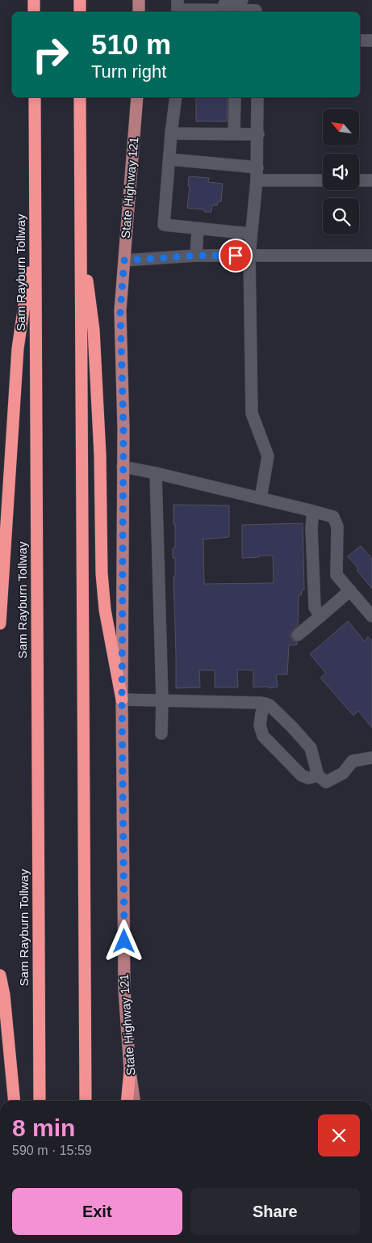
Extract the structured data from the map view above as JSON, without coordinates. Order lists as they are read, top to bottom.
{
  "streets": {
    "highway": ["Sam Rayburn Tollway"],
    "main road": ["State Highway 121"]
  },
  "north": "top left",
  "page": {
    "turn": ["510 m", "Turn right"],
    "heading": ["8 min", "590 m · 15:59"],
    "buttons": ["Exit", "Share"]
  }
}
